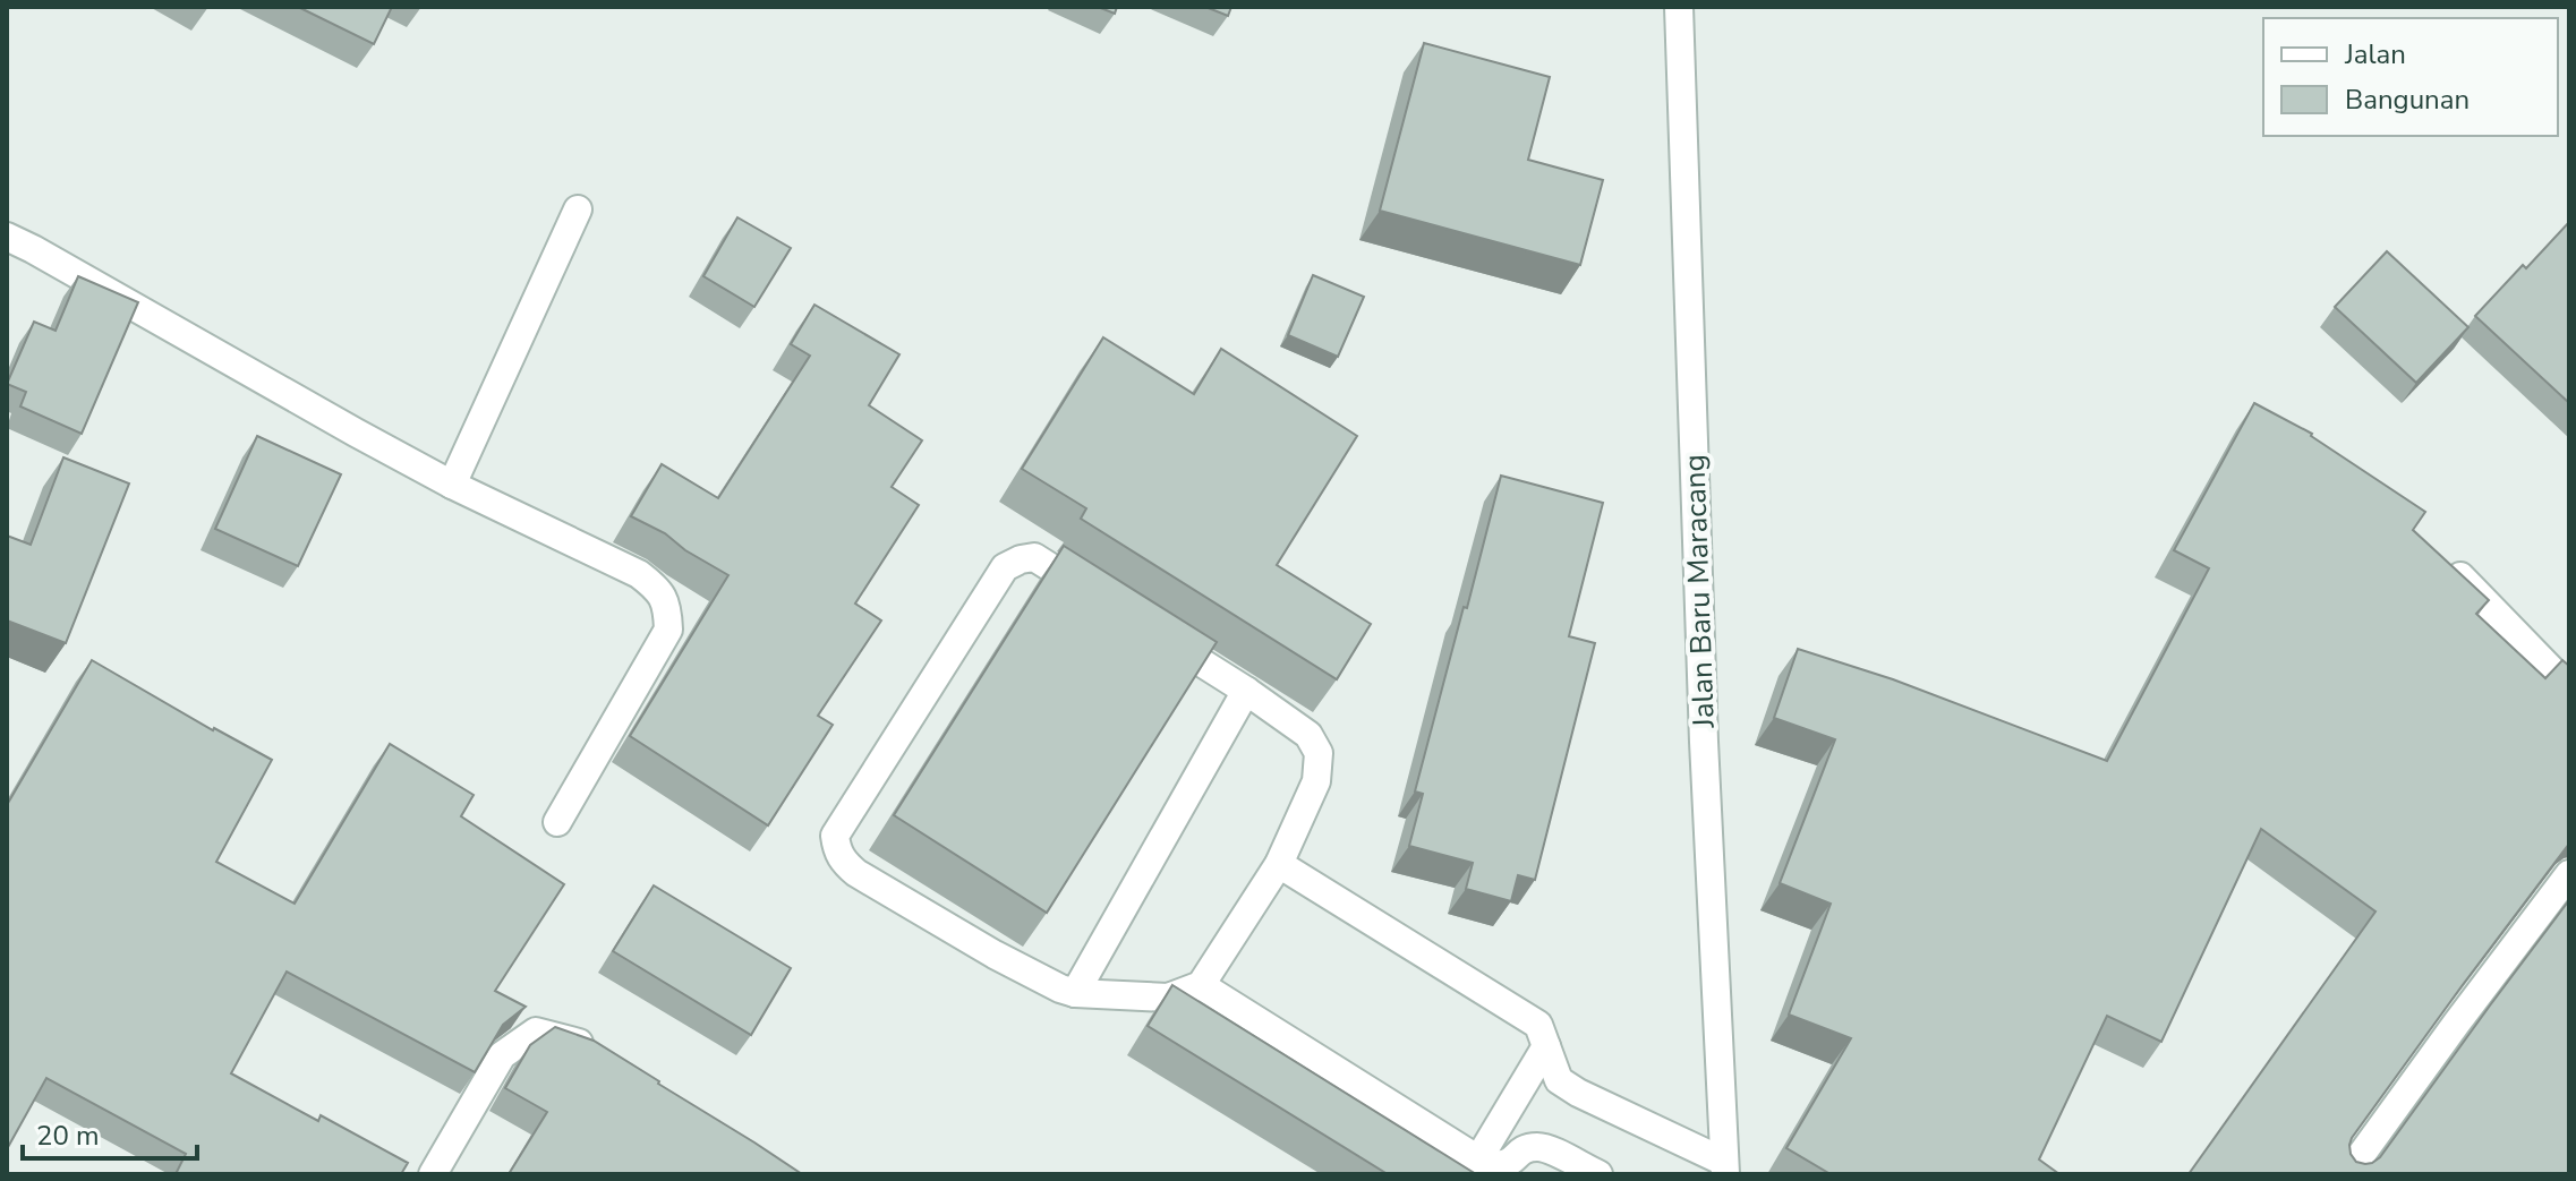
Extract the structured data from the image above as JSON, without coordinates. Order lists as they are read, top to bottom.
{
  "streets": {
    "street": ["Jalan Baru Maracang"]
  },
  "legend": ["Jalan", "Bangunan"],
  "scale_bar": "20 m"
}
